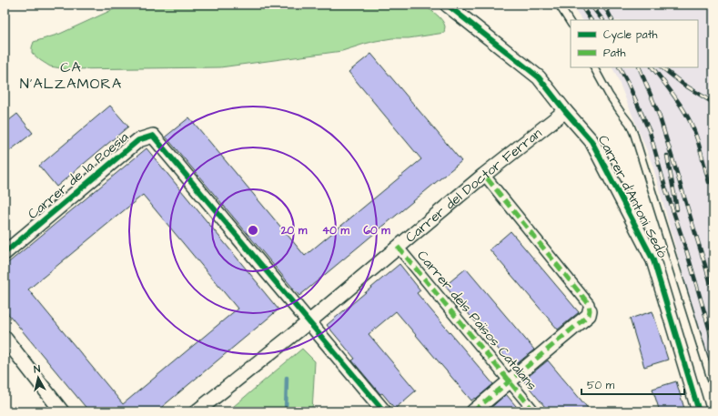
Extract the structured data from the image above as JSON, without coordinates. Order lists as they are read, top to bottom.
{
  "streets": {
    "street": [
      "Carrer de la Poesia",
      "Carrer del Doctor Ferran",
      "Carrer d'Antoni Sedó",
      "Carrer dels Països Catalans"
    ]
  },
  "crossings": [
    ["Carrer de la Poesia", "Carrer del Doctor Ferran"],
    ["Carrer del Doctor Ferran", "Carrer d'Antoni Sedó"],
    ["Carrer del Doctor Ferran", "Carrer dels Països Catalans"]
  ],
  "districts": ["CA N'ALZAMORA"],
  "legend": ["Cycle path", "Path"],
  "scale_bar": "50 m",
  "north": "top",
  "rings": ["20 m", "40 m", "60 m"]
}
